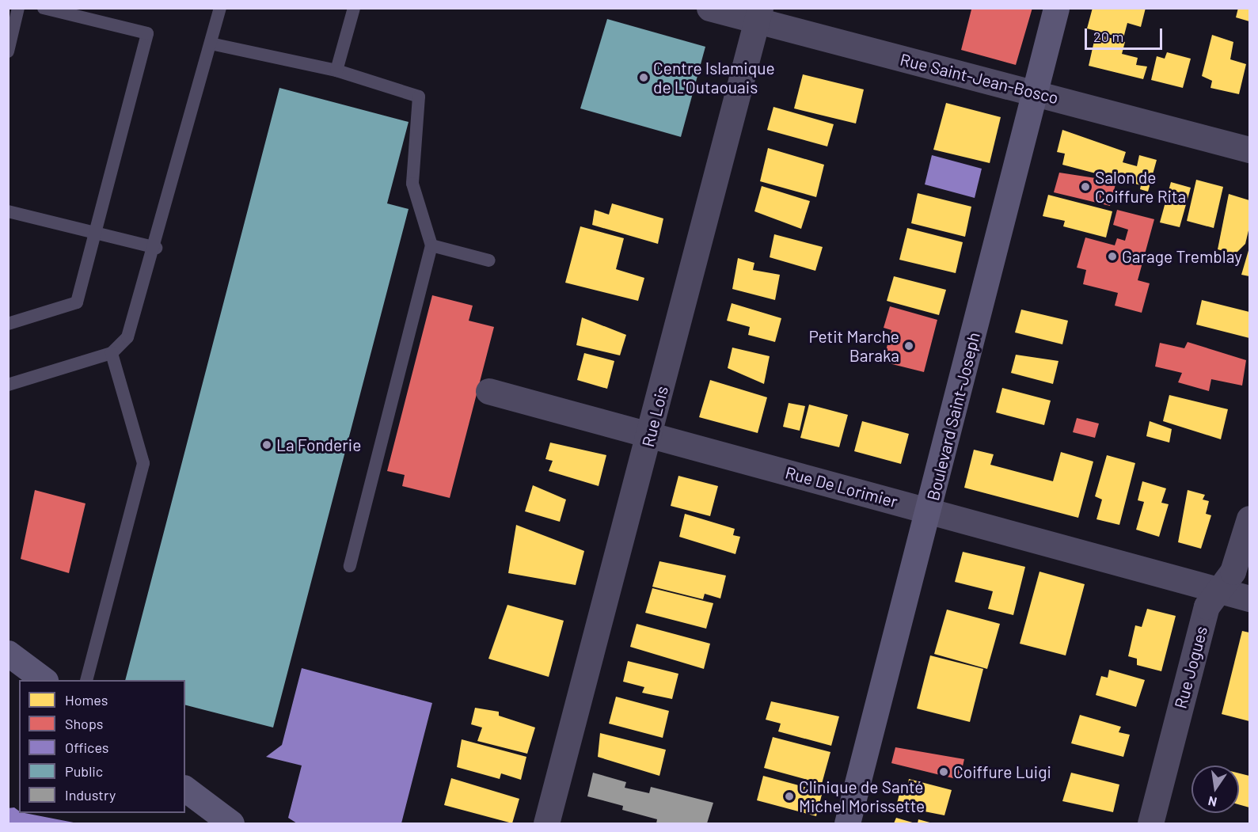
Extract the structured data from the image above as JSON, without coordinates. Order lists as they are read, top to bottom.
{
  "streets": {
    "main road": ["Boulevard Saint-Joseph"],
    "street": [
      "Rue Saint-Jean-Bosco",
      "Rue Lois",
      "Rue De Lorimier",
      "Rue Jogues"
    ]
  },
  "crossings": [
    ["Rue Saint-Jean-Bosco", "Rue Lois"],
    ["Rue Saint-Jean-Bosco", "Boulevard Saint-Joseph"],
    ["Rue Lois", "Rue De Lorimier"],
    ["Boulevard Saint-Joseph", "Rue De Lorimier"],
    ["Rue De Lorimier", "Rue Jogues"]
  ],
  "places": [
    "Centre Islamique de L'Outaouais",
    "Salon de Coiffure Rita",
    "Garage Tremblay",
    "Petit Marche Baraka",
    "La Fonderie",
    "Coiffure Luigi",
    "Clinique de Santé Michel Morissette"
  ],
  "legend": [
    "Homes",
    "Shops",
    "Offices",
    "Public",
    "Industry"
  ],
  "scale_bar": "20 m",
  "north": "bottom"
}
